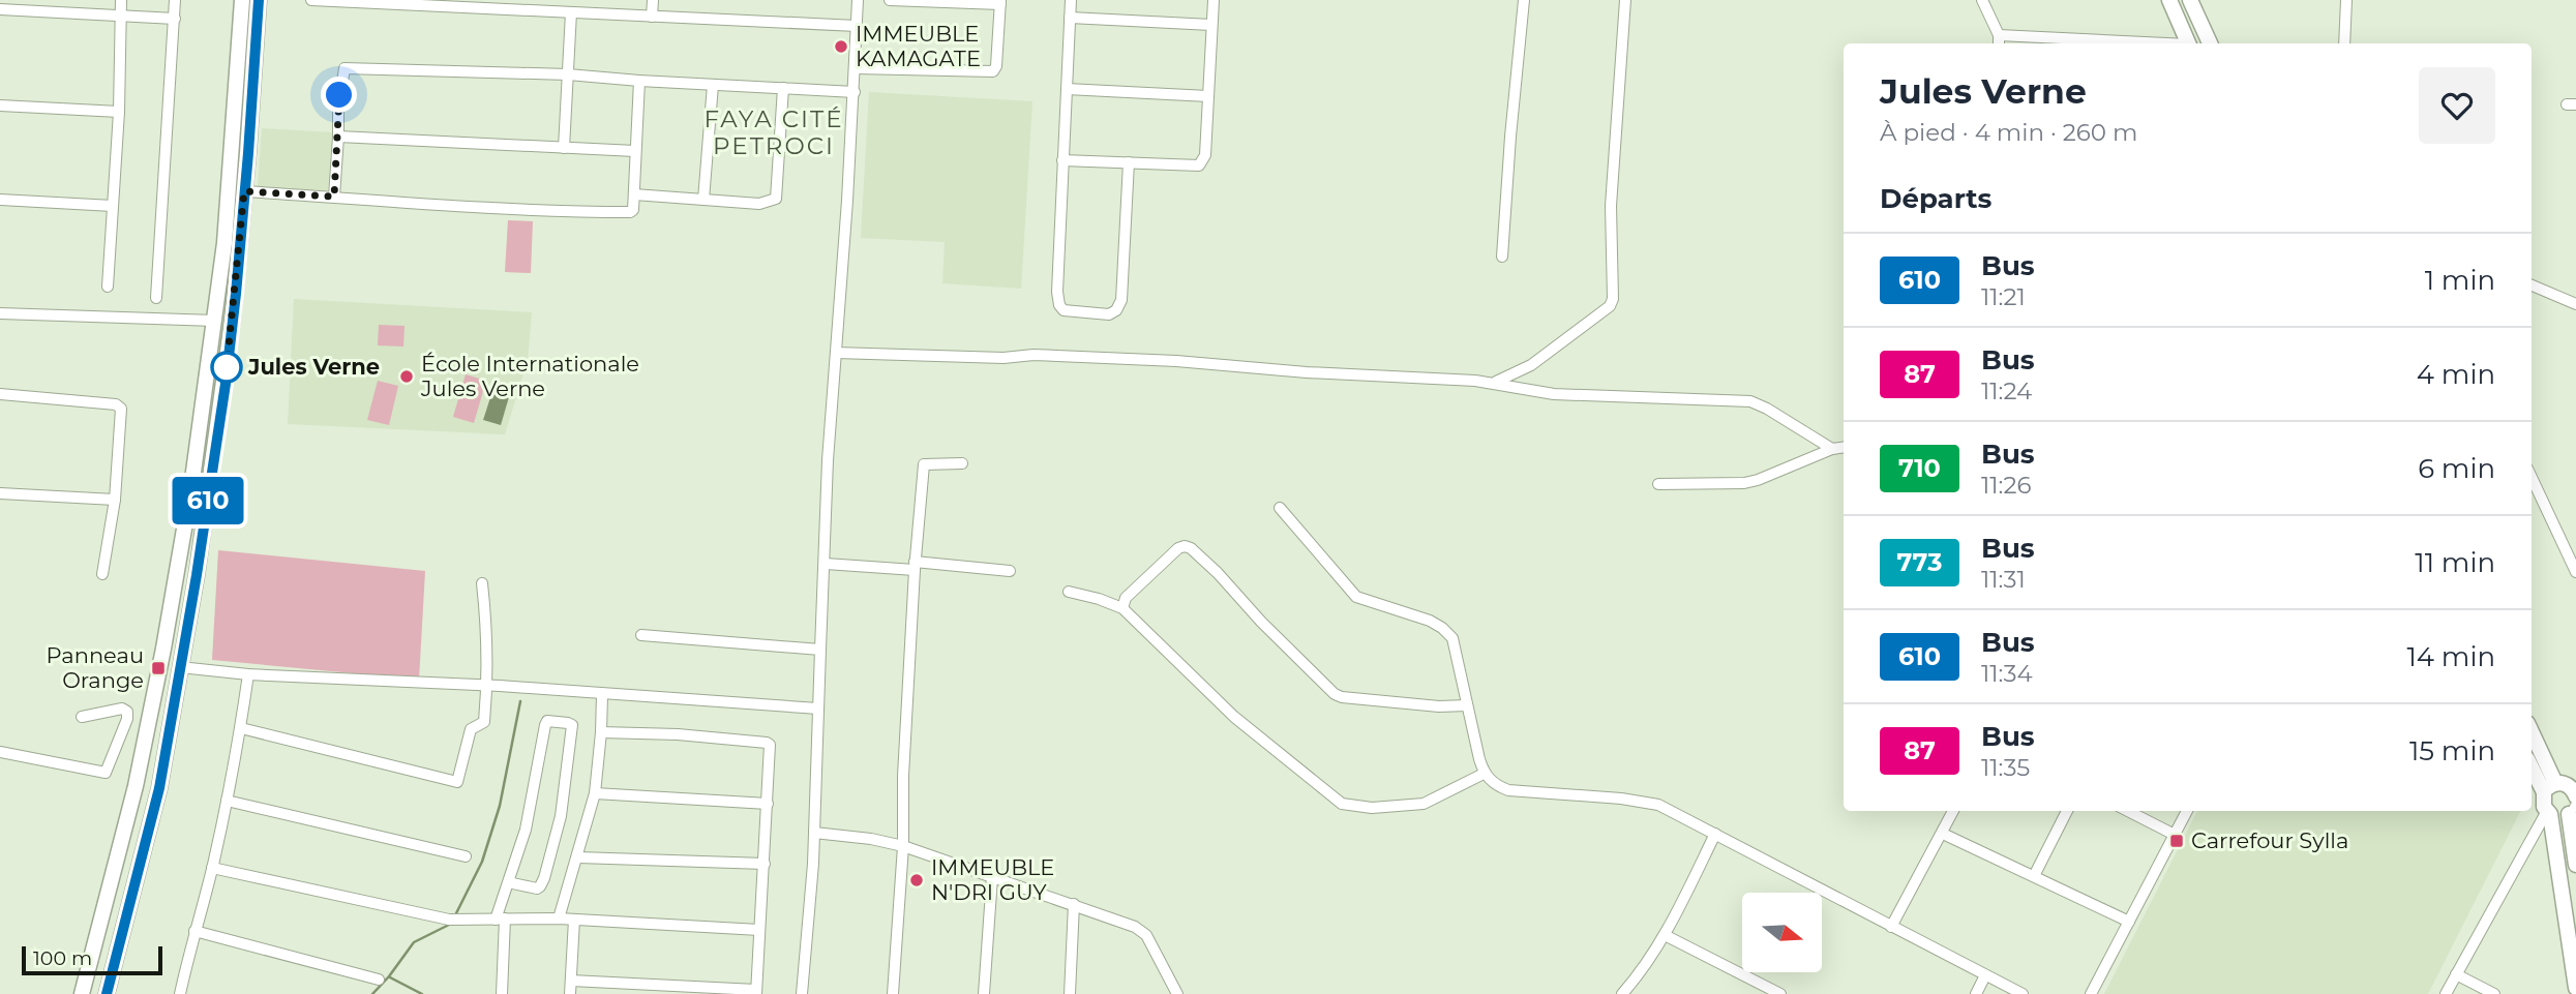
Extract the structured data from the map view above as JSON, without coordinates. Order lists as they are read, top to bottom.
{
  "districts": ["FAYA CITÉ PETROCI"],
  "places": {
    "other": [
      "IMMEUBLE KAMAGATE",
      "Jules Verne",
      "École Internationale Jules Verne",
      "IMMEUBLE N'DRI GUY"
    ],
    "transit": ["Panneau Orange", "Carrefour Sylla"]
  },
  "lines": ["bus line 610"],
  "scale_bar": "100 m",
  "north": "right",
  "page": {
    "on_map": "610",
    "heading": [
      ["Jules Verne", "À pied · 4 min · 260 m"],
      "Départs"
    ],
    "list": [
      {
        "mark": "610",
        "name": "Bus",
        "note": "11:21",
        "value": "1 min"
      },
      {
        "mark": "87",
        "name": "Bus",
        "note": "11:24",
        "value": "4 min"
      },
      {
        "mark": "710",
        "name": "Bus",
        "note": "11:26",
        "value": "6 min"
      },
      {
        "mark": "773",
        "name": "Bus",
        "note": "11:31",
        "value": "11 min"
      },
      {
        "mark": "610",
        "name": "Bus",
        "note": "11:34",
        "value": "14 min"
      },
      {
        "mark": "87",
        "name": "Bus",
        "note": "11:35",
        "value": "15 min"
      }
    ],
    "scale": "100 m"
  }
}
